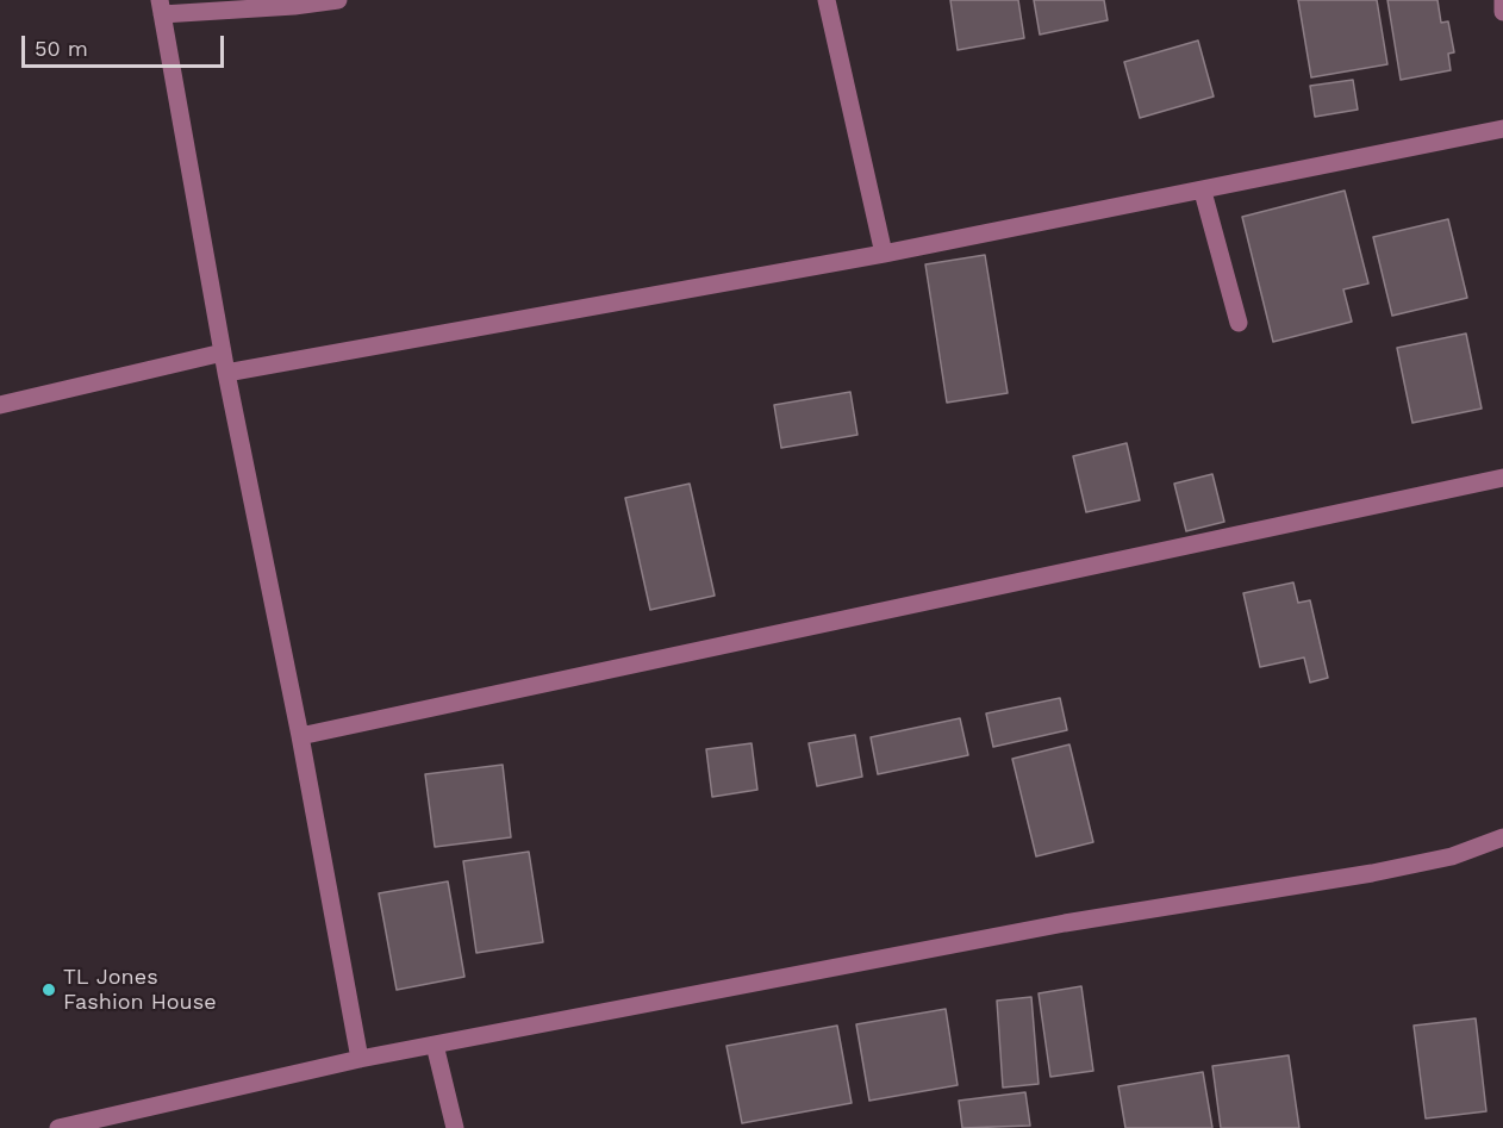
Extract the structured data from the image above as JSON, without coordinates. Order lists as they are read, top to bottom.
{
  "places": ["TL Jones Fashion House"],
  "scale_bar": "50 m"
}
